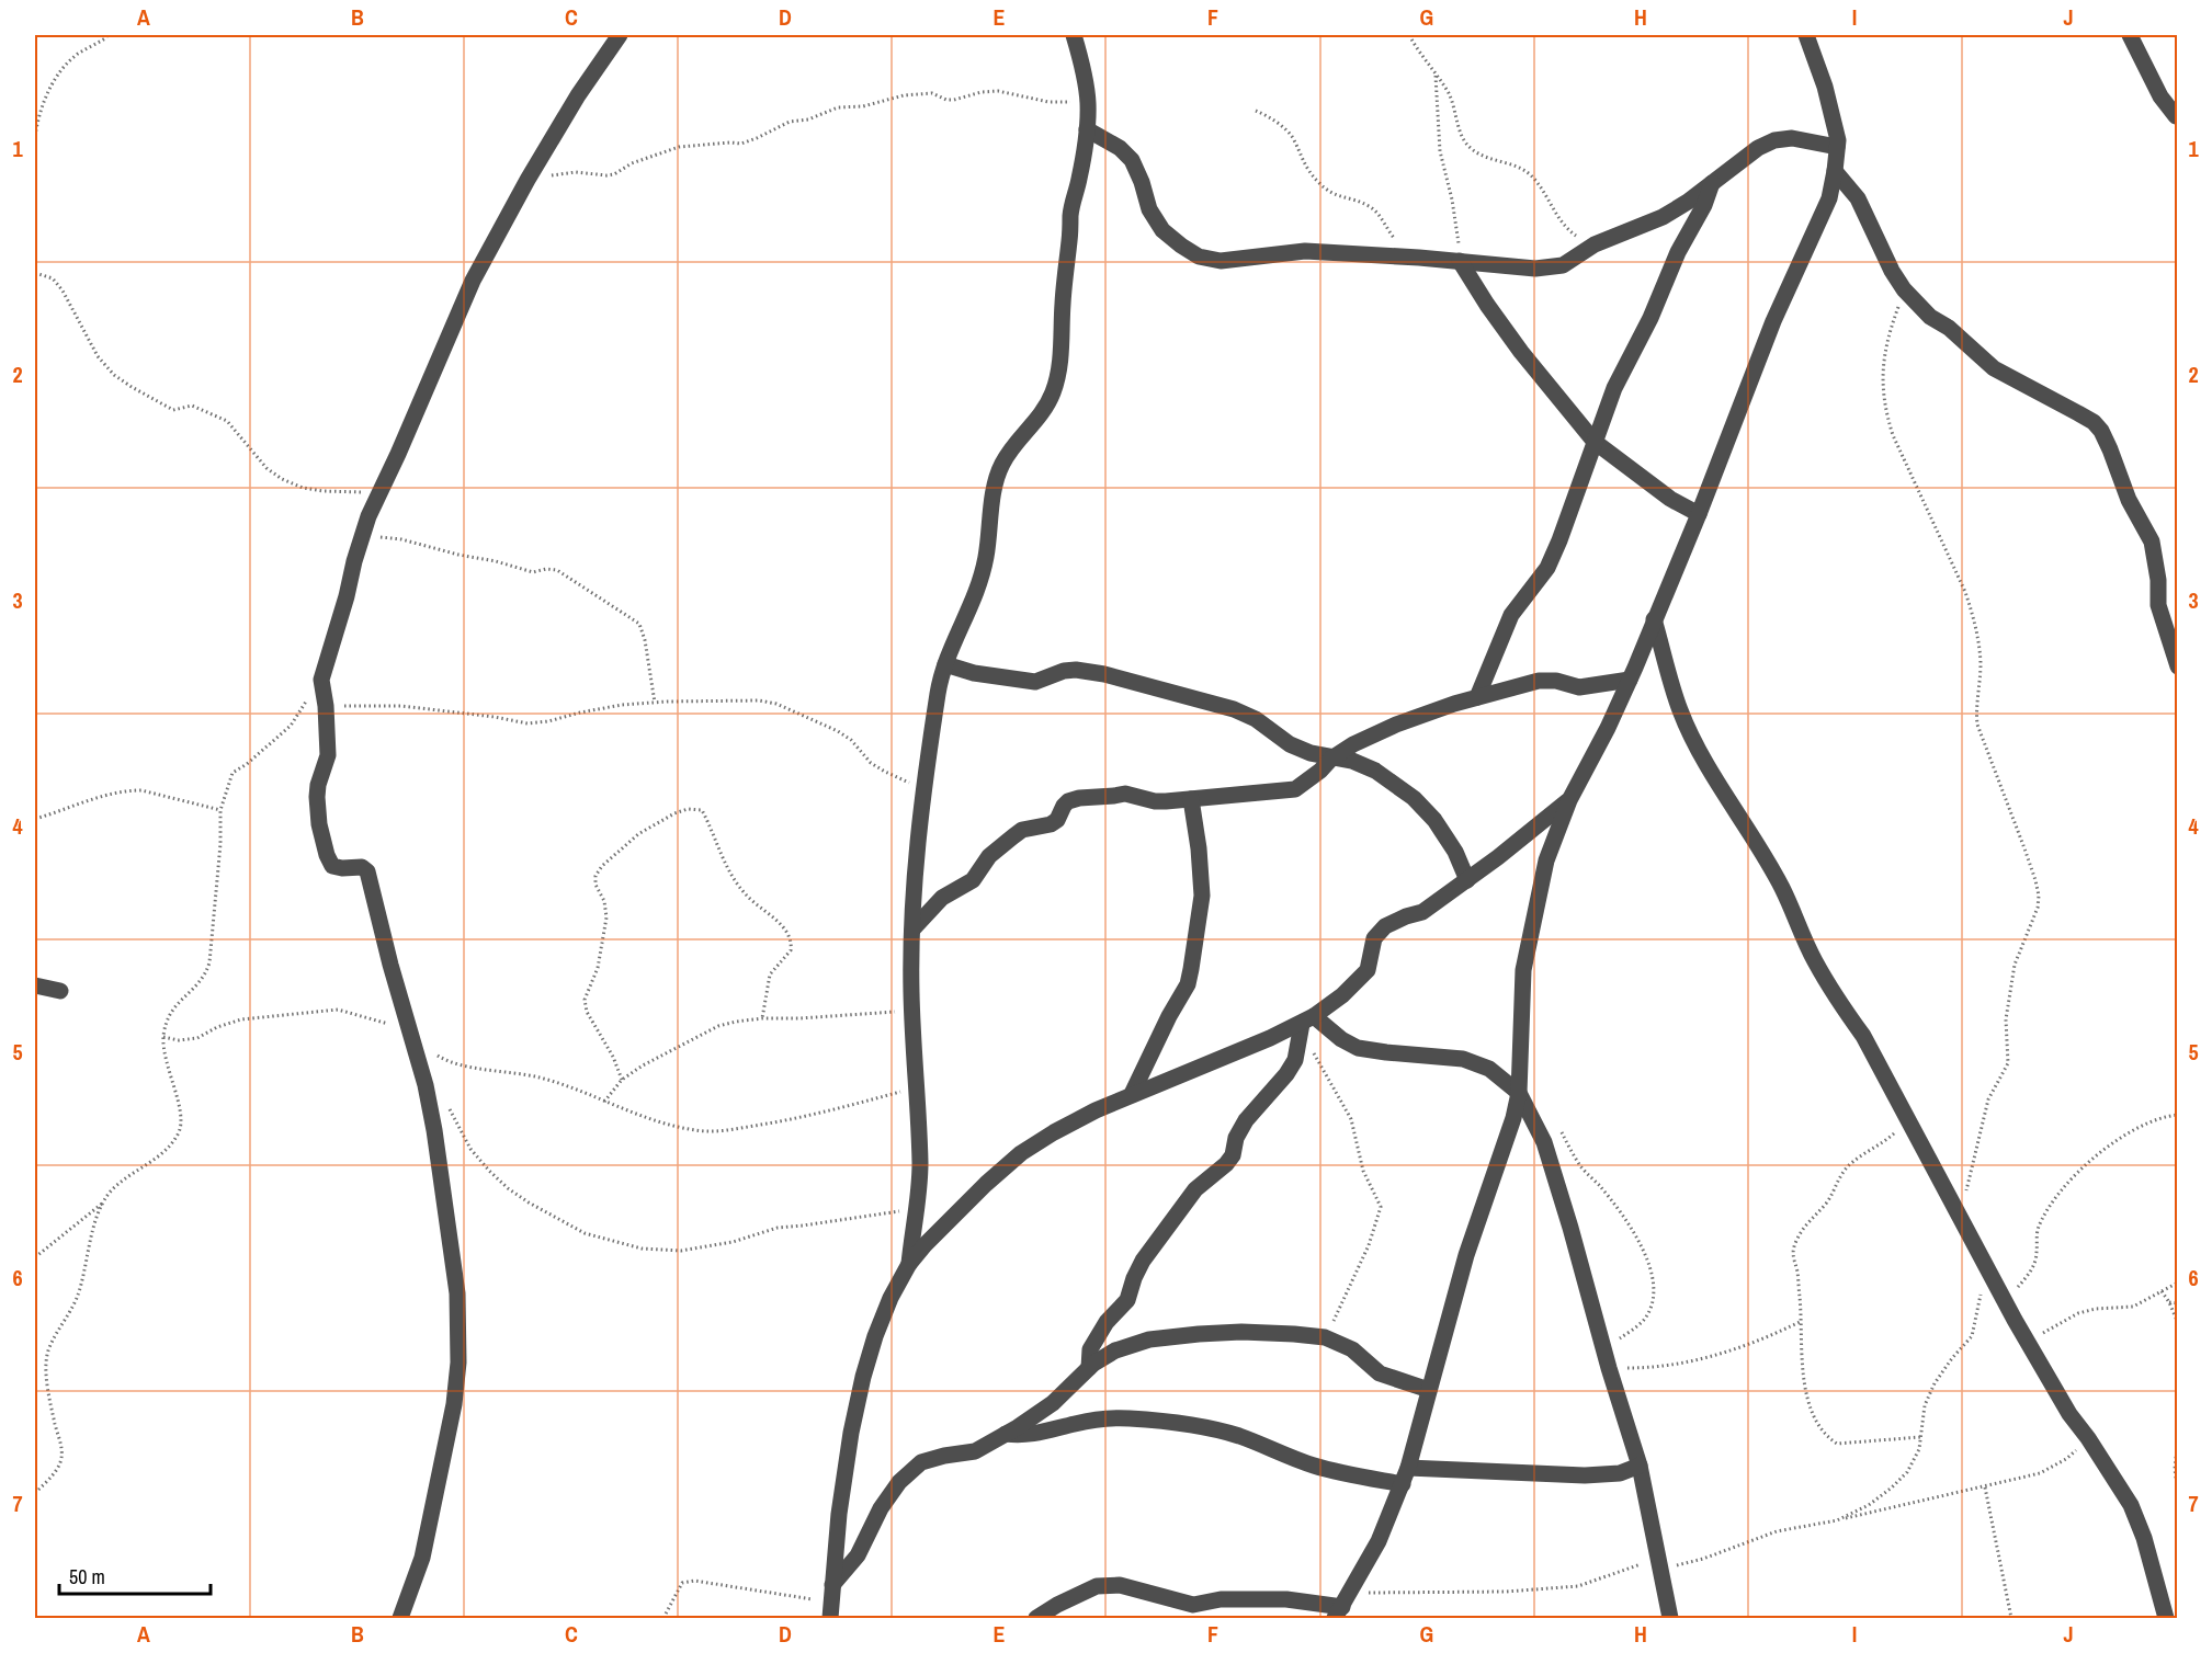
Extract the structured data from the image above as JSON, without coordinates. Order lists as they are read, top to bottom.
{
  "scale_bar": "50 m",
  "grid": {
    "columns": [
      "A",
      "B",
      "C",
      "D",
      "E",
      "F",
      "G",
      "H",
      "I",
      "J"
    ],
    "rows": [
      "1",
      "2",
      "3",
      "4",
      "5",
      "6",
      "7"
    ]
  }
}
